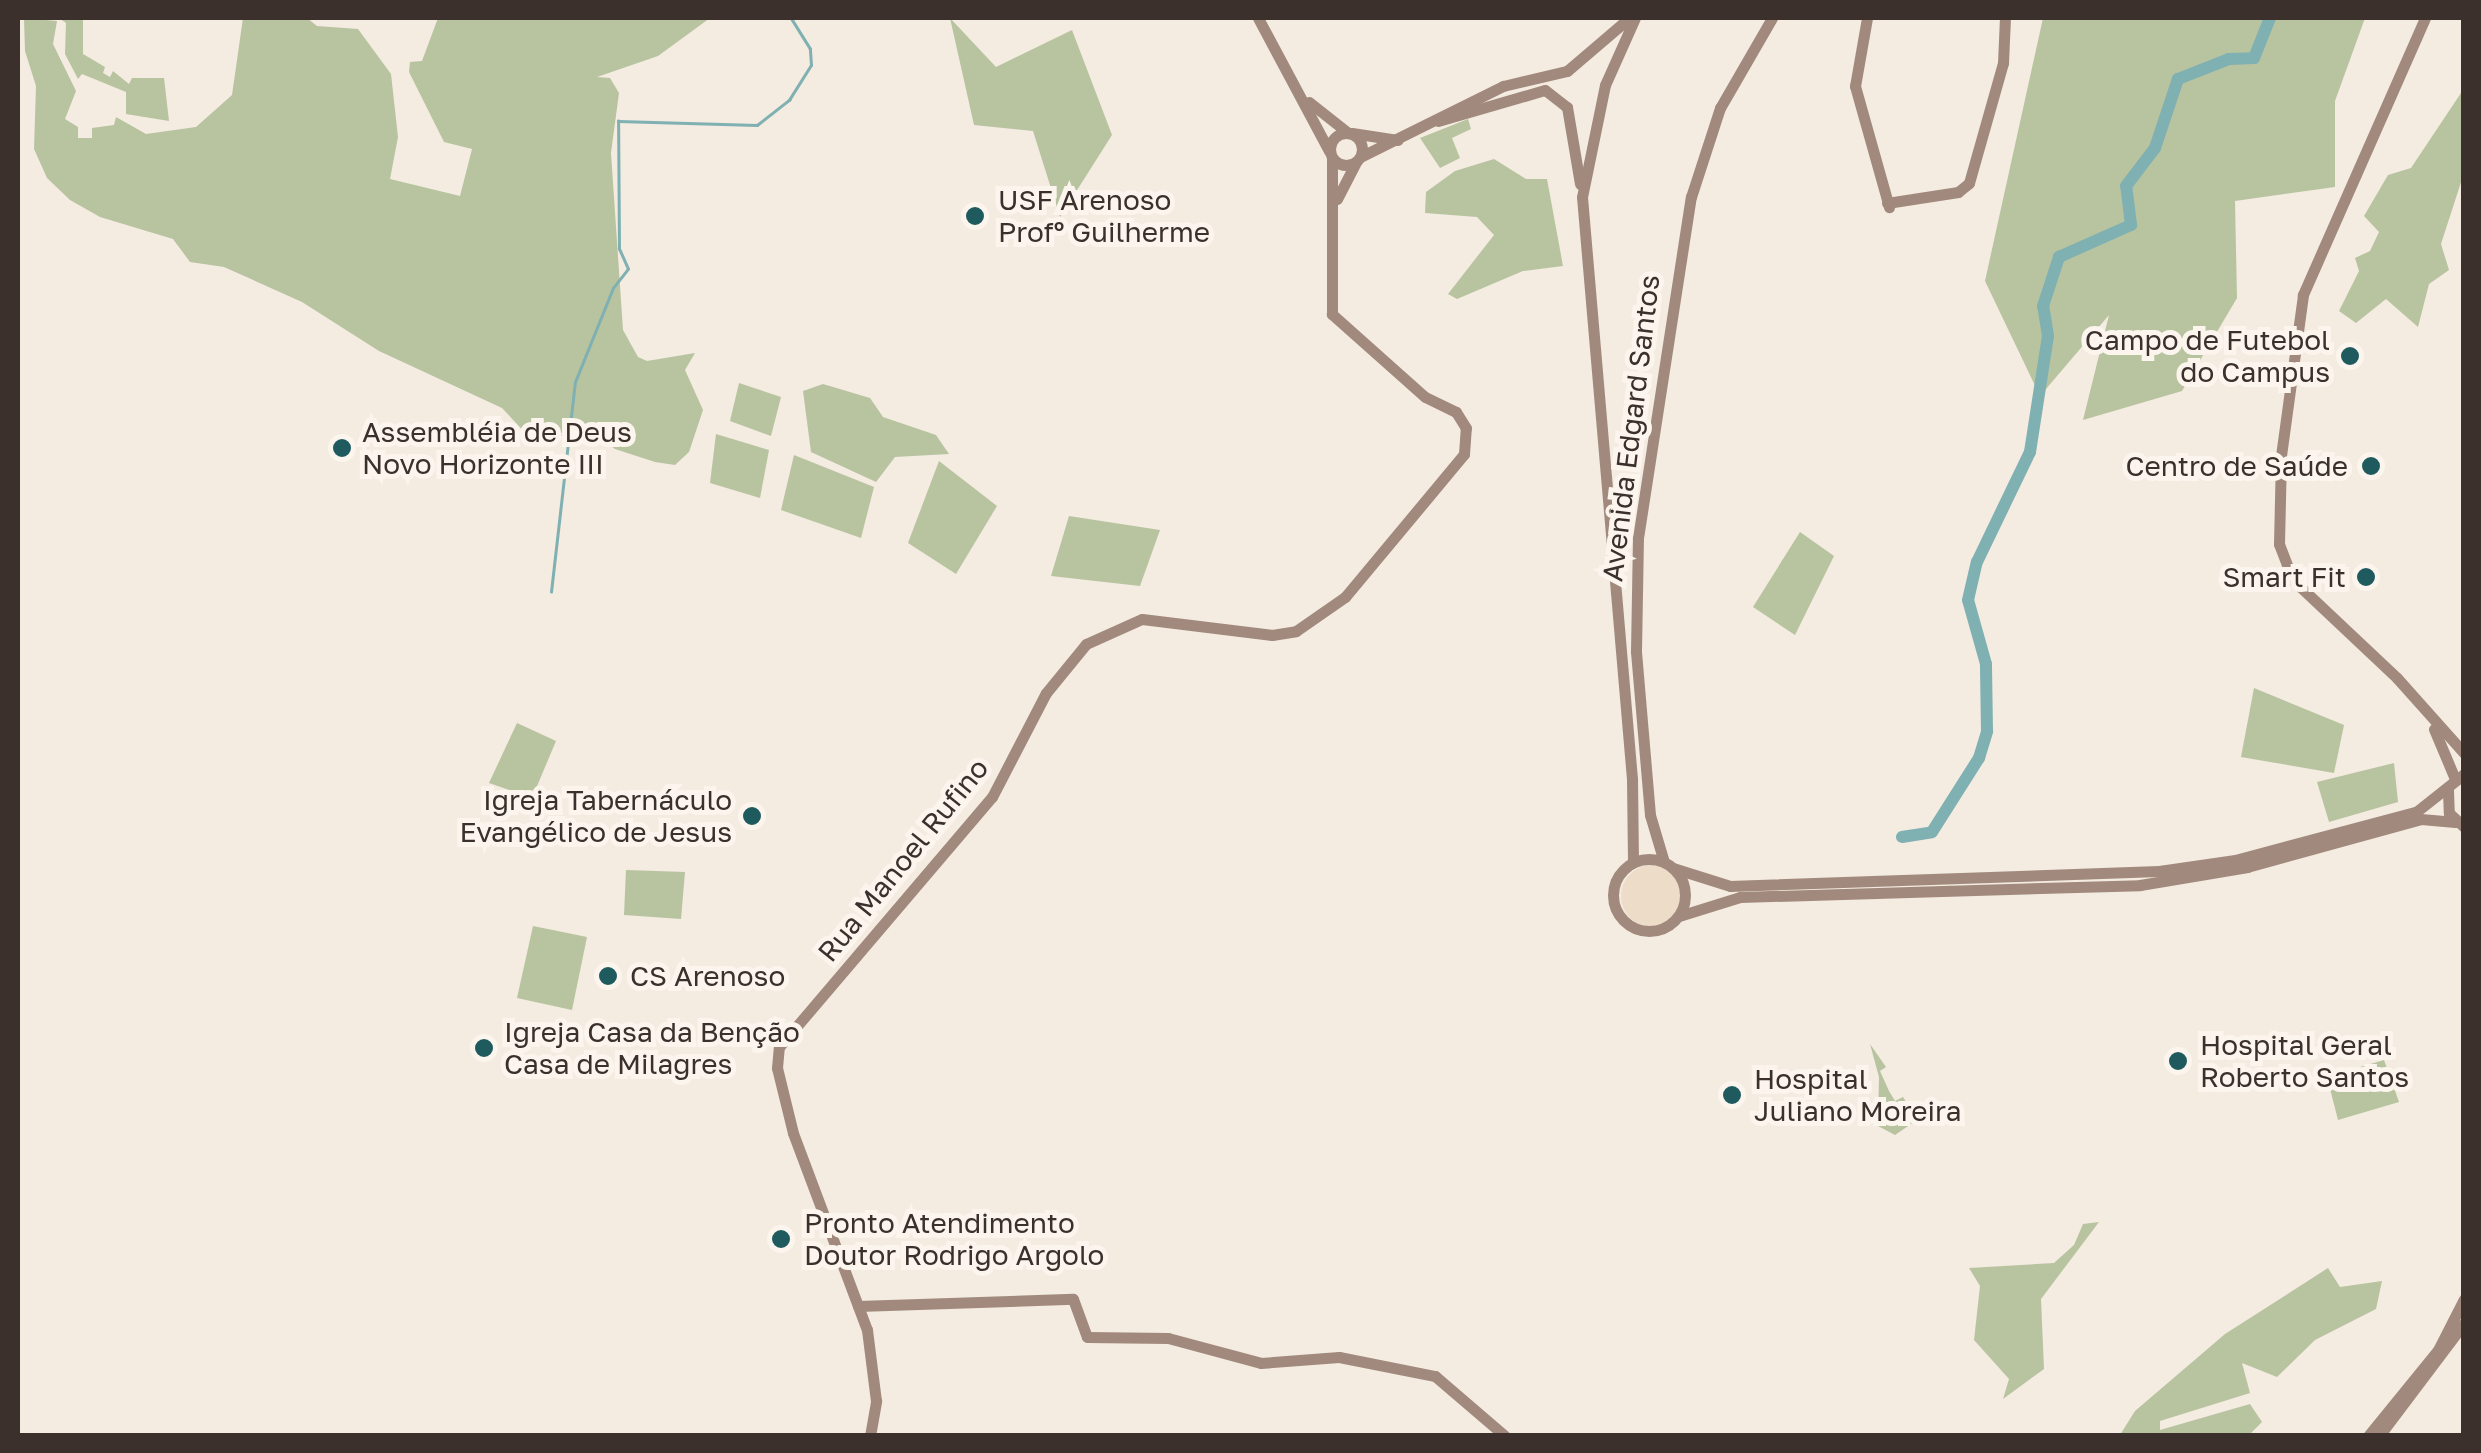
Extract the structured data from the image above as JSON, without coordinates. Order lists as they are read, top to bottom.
{
  "streets": {
    "main road": ["Avenida Edgard Santos", "Rua Manoel Rufino"]
  },
  "places": [
    "USF Arenoso Profº Guilherme",
    "Campo de Futebol do Campus",
    "Assembléia de Deus Novo Horizonte III",
    "Centro de Saúde",
    "Smart Fit",
    "Igreja Tabernáculo Evangélico de Jesus",
    "CS Arenoso",
    "Igreja Casa da Benção Casa de Milagres",
    "Hospital Geral Roberto Santos",
    "Hospital Juliano Moreira",
    "Pronto Atendimento Doutor Rodrigo Argolo"
  ]
}
